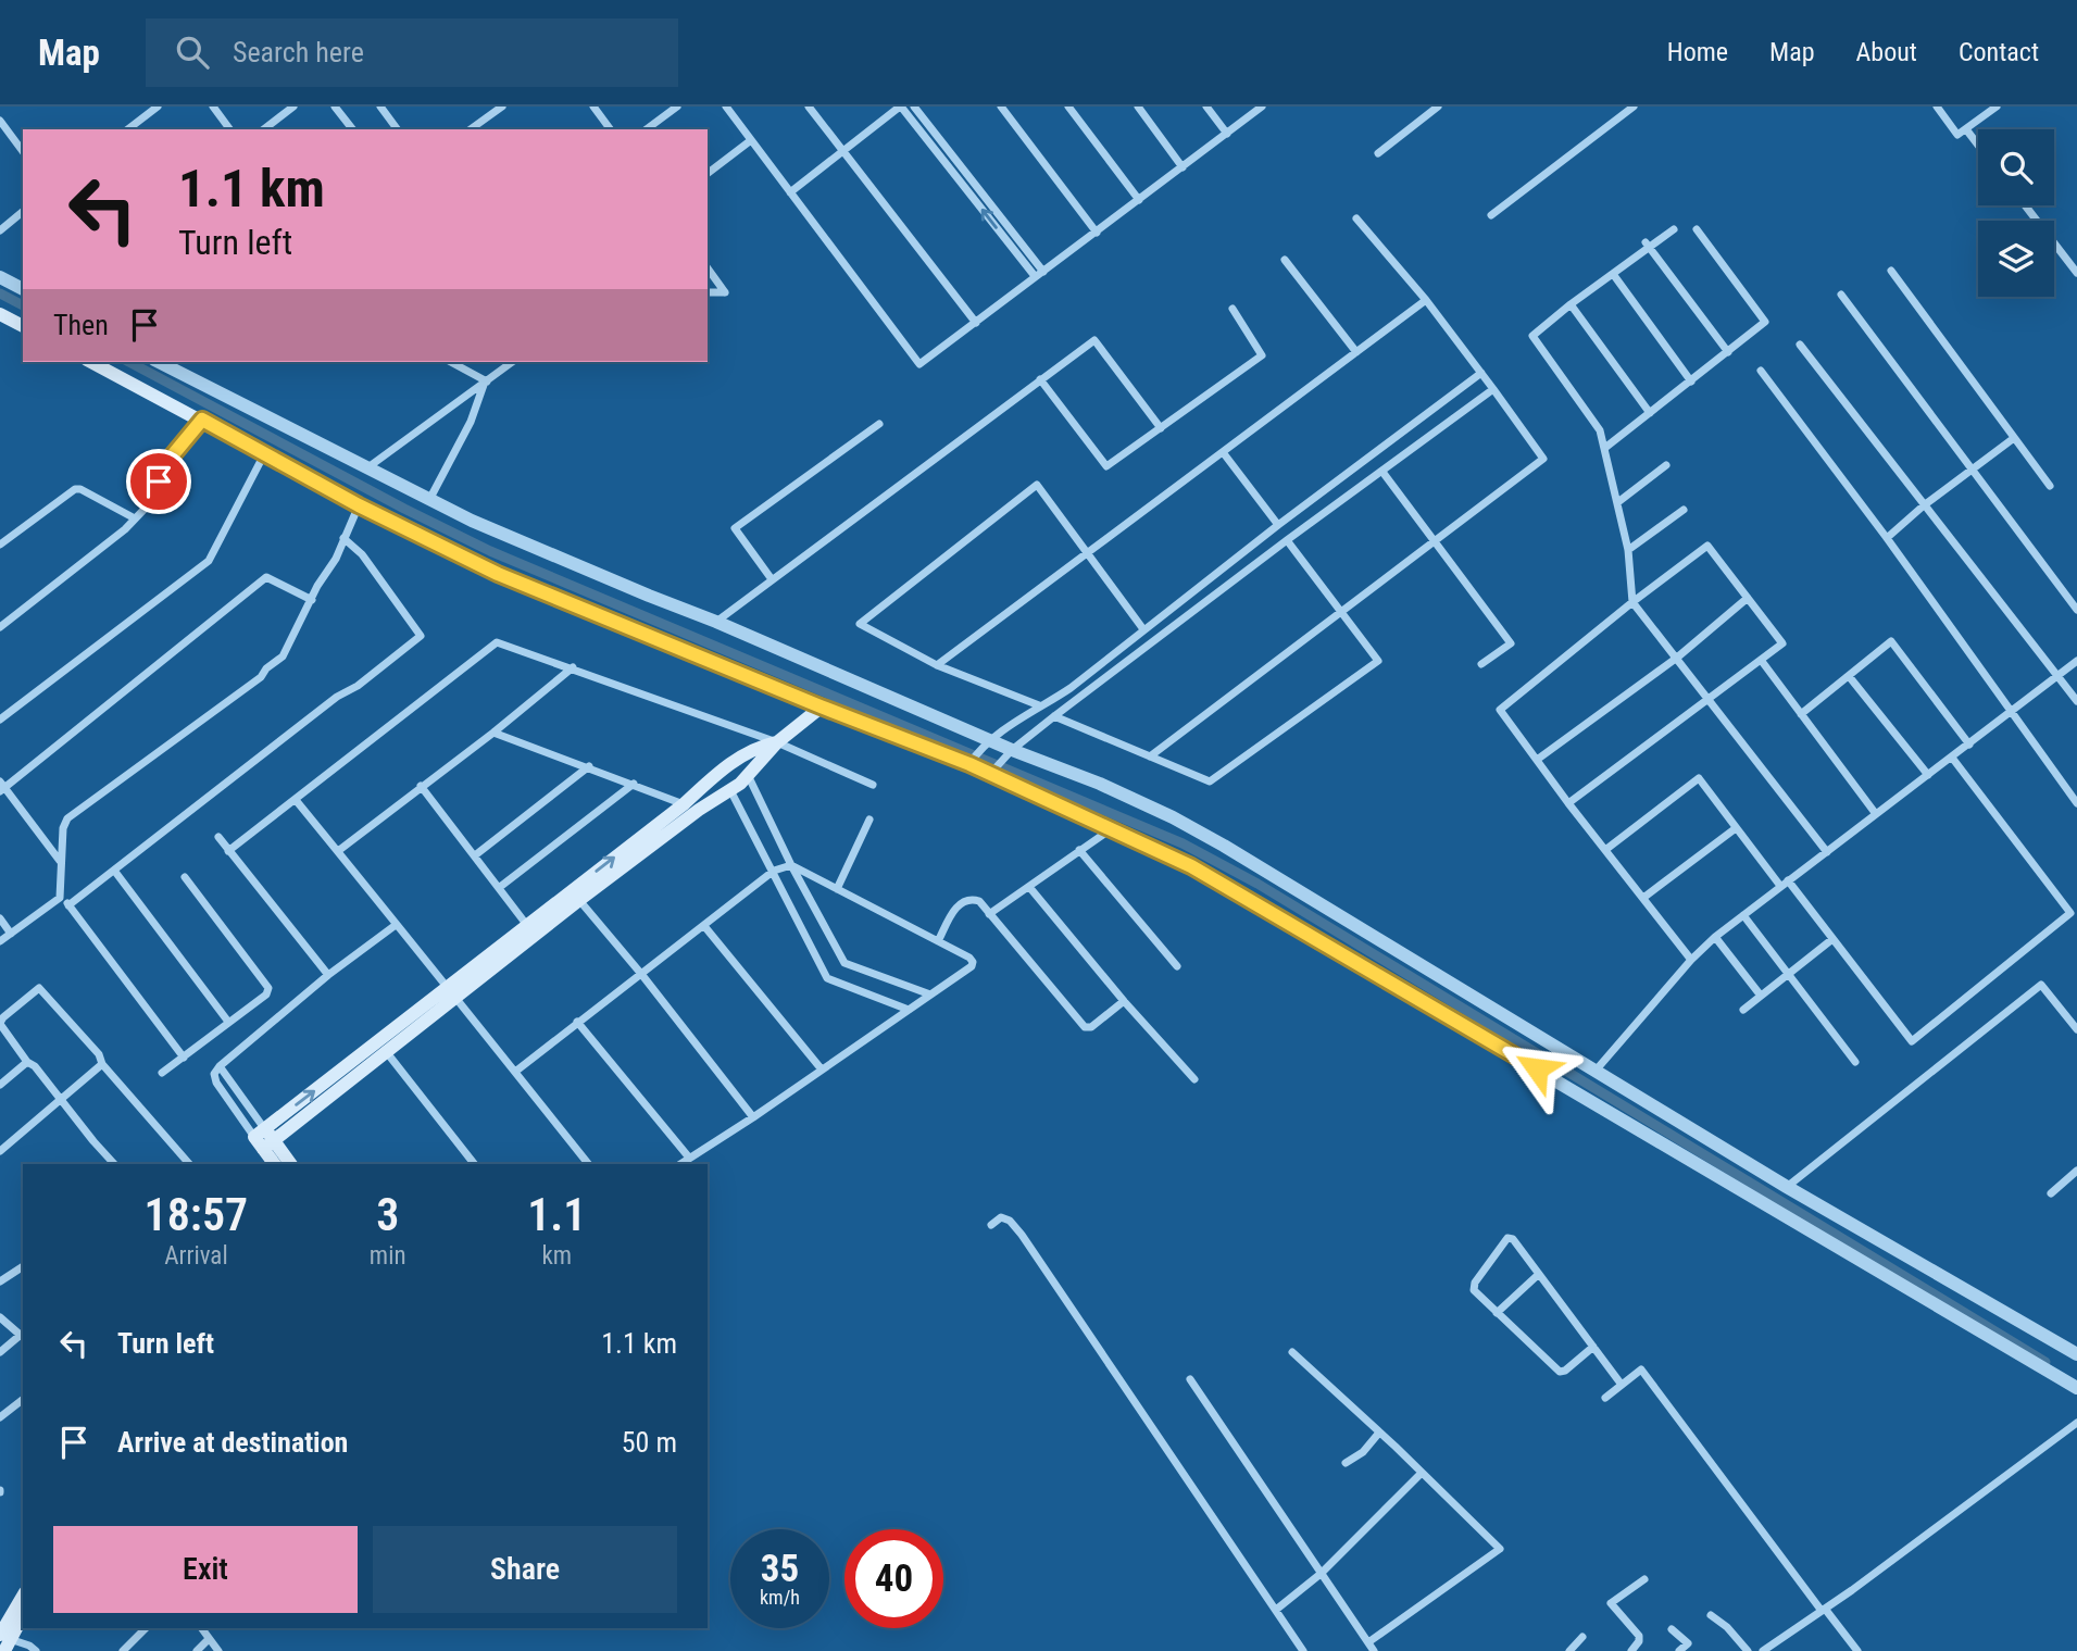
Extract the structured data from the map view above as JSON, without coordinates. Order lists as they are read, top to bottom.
{
  "page": {
    "header": "Map",
    "search": "Search here",
    "nav": [
      "Home",
      "Map",
      "About",
      "Contact"
    ],
    "turn": ["1.1 km", "Turn left"],
    "then": "Then",
    "eta": [
      "18:57",
      "Arrival",
      "3",
      "min",
      "1.1",
      "km"
    ],
    "list": [
      {
        "name": "Turn left",
        "value": "1.1 km"
      },
      {
        "name": "Arrive at destination",
        "value": "50 m"
      }
    ],
    "buttons": ["Exit", "Share"],
    "speed": "35 km/h",
    "limit": "40"
  }
}
